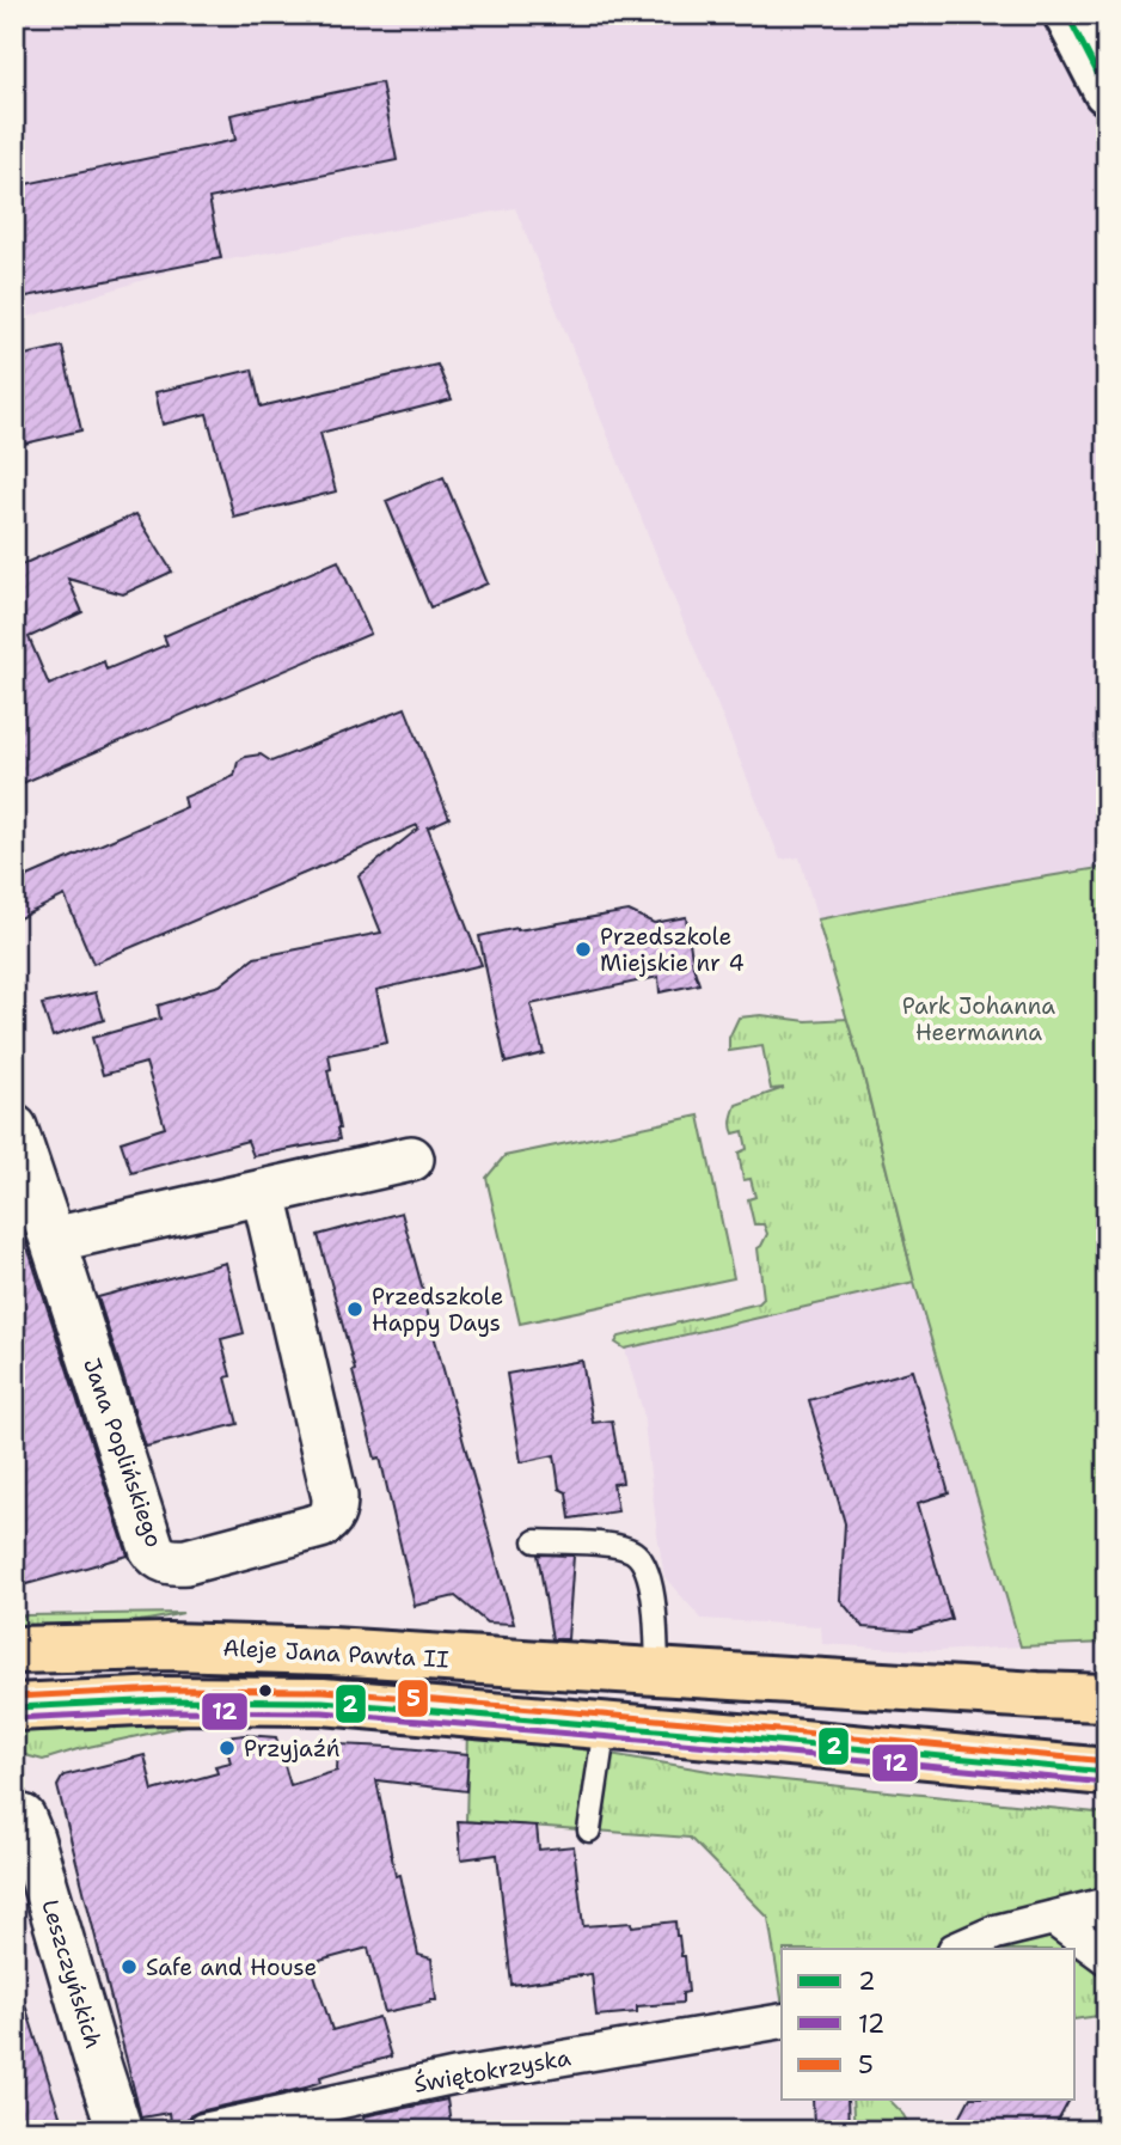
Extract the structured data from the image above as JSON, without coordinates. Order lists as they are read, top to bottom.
{
  "streets": {
    "main road": ["Aleje Jana Pawła II"],
    "street": ["Jana Poplińskiego", "Leszczyńskich", "Świętokrzyska"]
  },
  "parks": ["Park Johanna Heermanna"],
  "places": [
    "Przedszkole Miejskie nr 4",
    "Przedszkole Happy Days",
    "Przyjaźń",
    "Safe and House"
  ],
  "lines": ["transit line 2", "transit line 5", "transit line 12"],
  "legend": ["2", "12", "5"]
}
